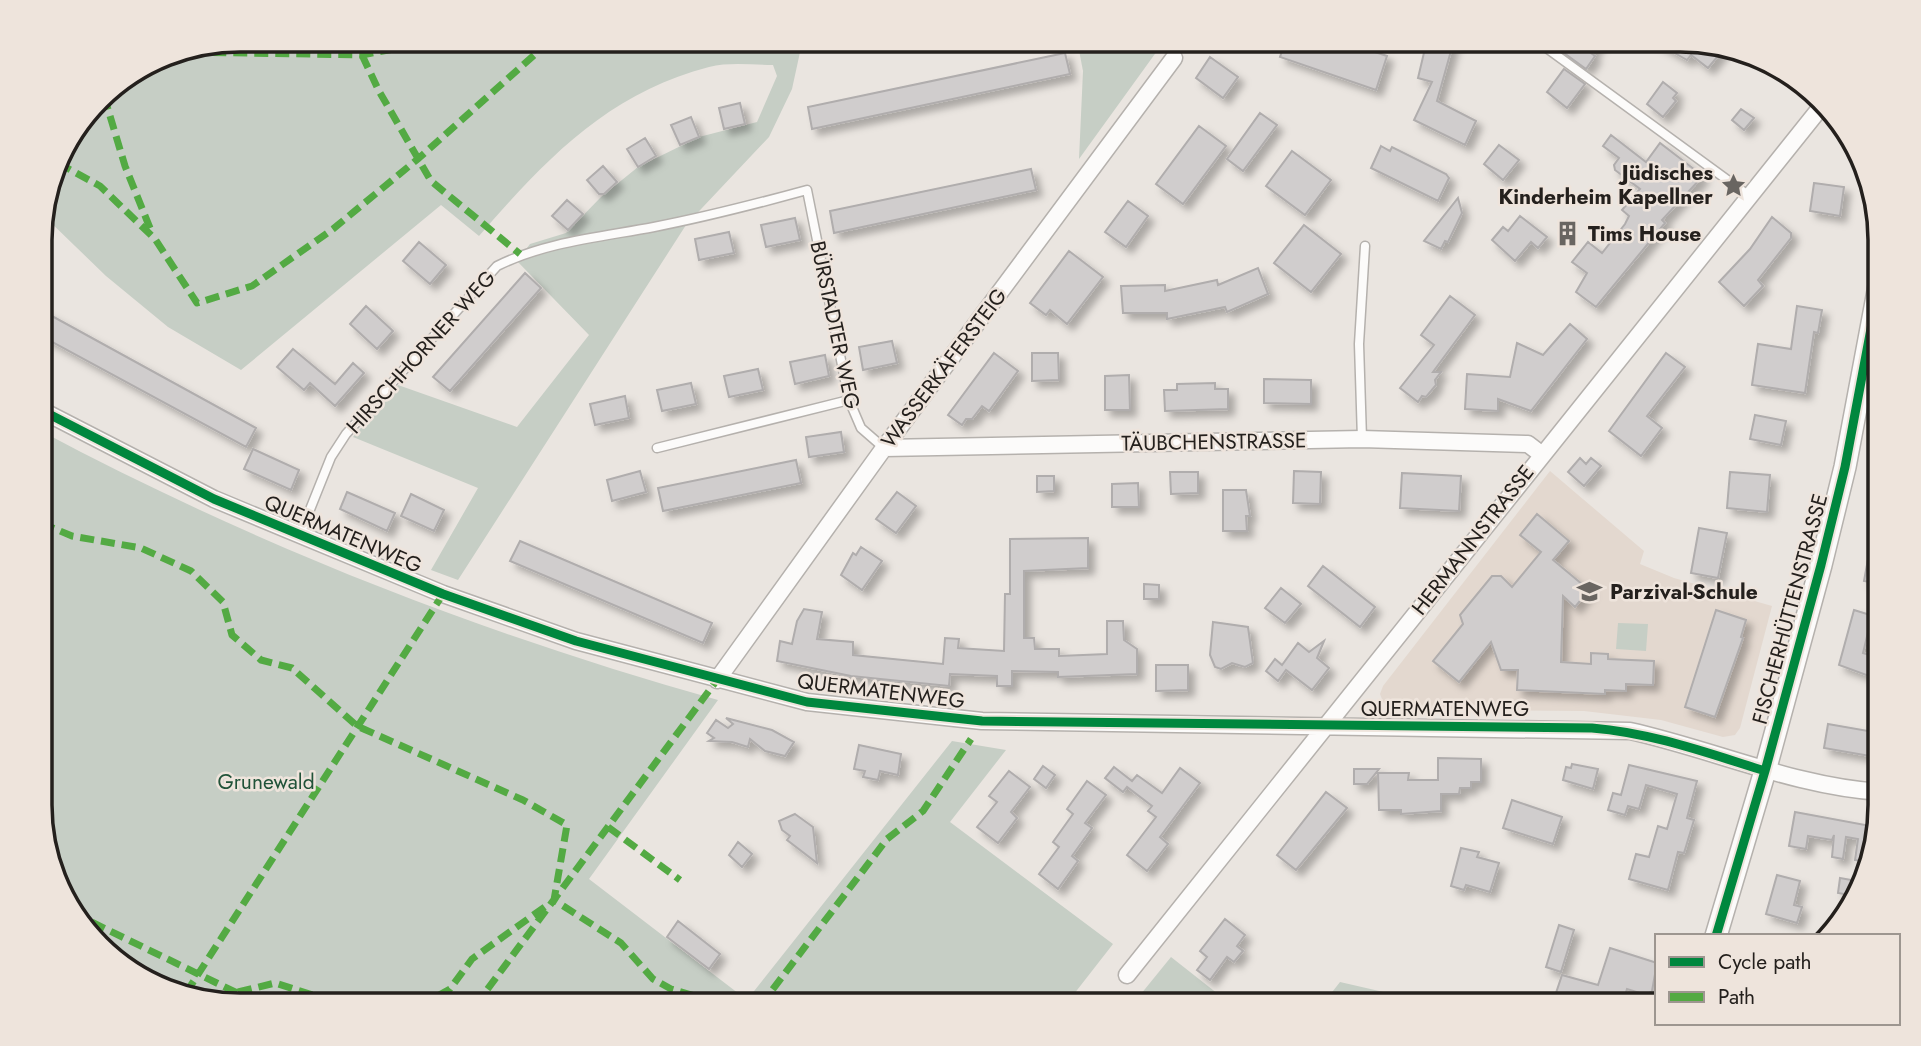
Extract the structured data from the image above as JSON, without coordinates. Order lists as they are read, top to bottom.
{
  "streets": {
    "street": [
      "WASSERKÄFERSTEIG",
      "TÄUBCHENSTRASSE",
      "QUERMATENWEG",
      "HERMANNSTRASSE",
      "FISCHERHÜTTENSTRASSE"
    ],
    "lane": ["BÜRSTADTER WEG", "HIRSCHHORNER WEG"]
  },
  "crossings": [
    ["BÜRSTADTER WEG", "HIRSCHHORNER WEG"],
    ["BÜRSTADTER WEG", "WASSERKÄFERSTEIG"],
    ["BÜRSTADTER WEG", "TÄUBCHENSTRASSE"],
    ["HIRSCHHORNER WEG", "QUERMATENWEG"],
    ["WASSERKÄFERSTEIG", "TÄUBCHENSTRASSE"],
    ["WASSERKÄFERSTEIG", "QUERMATENWEG"],
    ["TÄUBCHENSTRASSE", "HERMANNSTRASSE"],
    ["QUERMATENWEG", "HERMANNSTRASSE"],
    ["QUERMATENWEG", "FISCHERHÜTTENSTRASSE"]
  ],
  "parks": ["Grunewald"],
  "places": {
    "place": ["Jüdisches Kinderheim Kapellner"],
    "building": ["Tims House"],
    "school or university": ["Parzival-Schule"]
  },
  "legend": ["Cycle path", "Path"]
}
